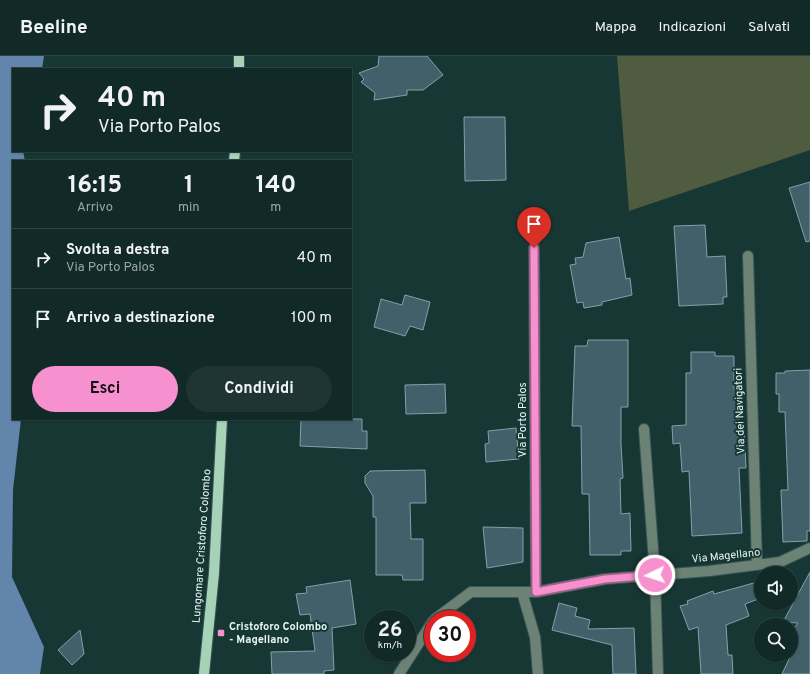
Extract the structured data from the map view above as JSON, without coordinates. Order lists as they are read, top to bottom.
{
  "streets": {
    "main road": ["Lungomare Cristoforo Colombo"],
    "street": ["Via dei Navigatori", "Via Porto Palos", "Via Magellano"]
  },
  "crossings": [
    ["Via dei Navigatori", "Via Magellano"],
    ["Via Porto Palos", "Via Magellano"]
  ],
  "places": {
    "transit": ["Cristoforo Colombo - Magellano"]
  },
  "page": {
    "header": "Beeline",
    "nav": ["Mappa", "Indicazioni", "Salvati"],
    "turn": ["40 m", "Via Porto Palos"],
    "eta": [
      "16:15",
      "Arrivo",
      "1",
      "min",
      "140",
      "m"
    ],
    "list": [
      {
        "name": "Svolta a destra",
        "note": "Via Porto Palos",
        "value": "40 m"
      },
      {
        "name": "Arrivo a destinazione",
        "value": "100 m"
      }
    ],
    "buttons": ["Esci", "Condividi"],
    "speed": "26 km/h",
    "limit": "30"
  }
}
